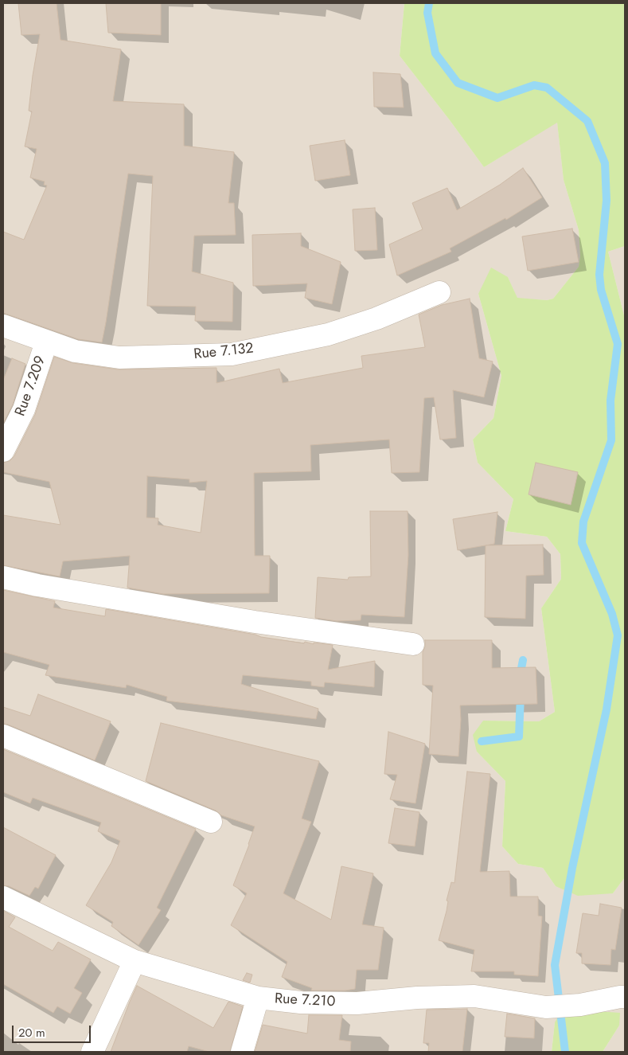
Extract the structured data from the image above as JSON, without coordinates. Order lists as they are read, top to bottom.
{
  "streets": {
    "street": ["Rue 7.132", "Rue 7.209", "Rue 7.210"]
  },
  "crossings": [
    ["Rue 7.132", "Rue 7.209"]
  ],
  "scale_bar": "20 m"
}
